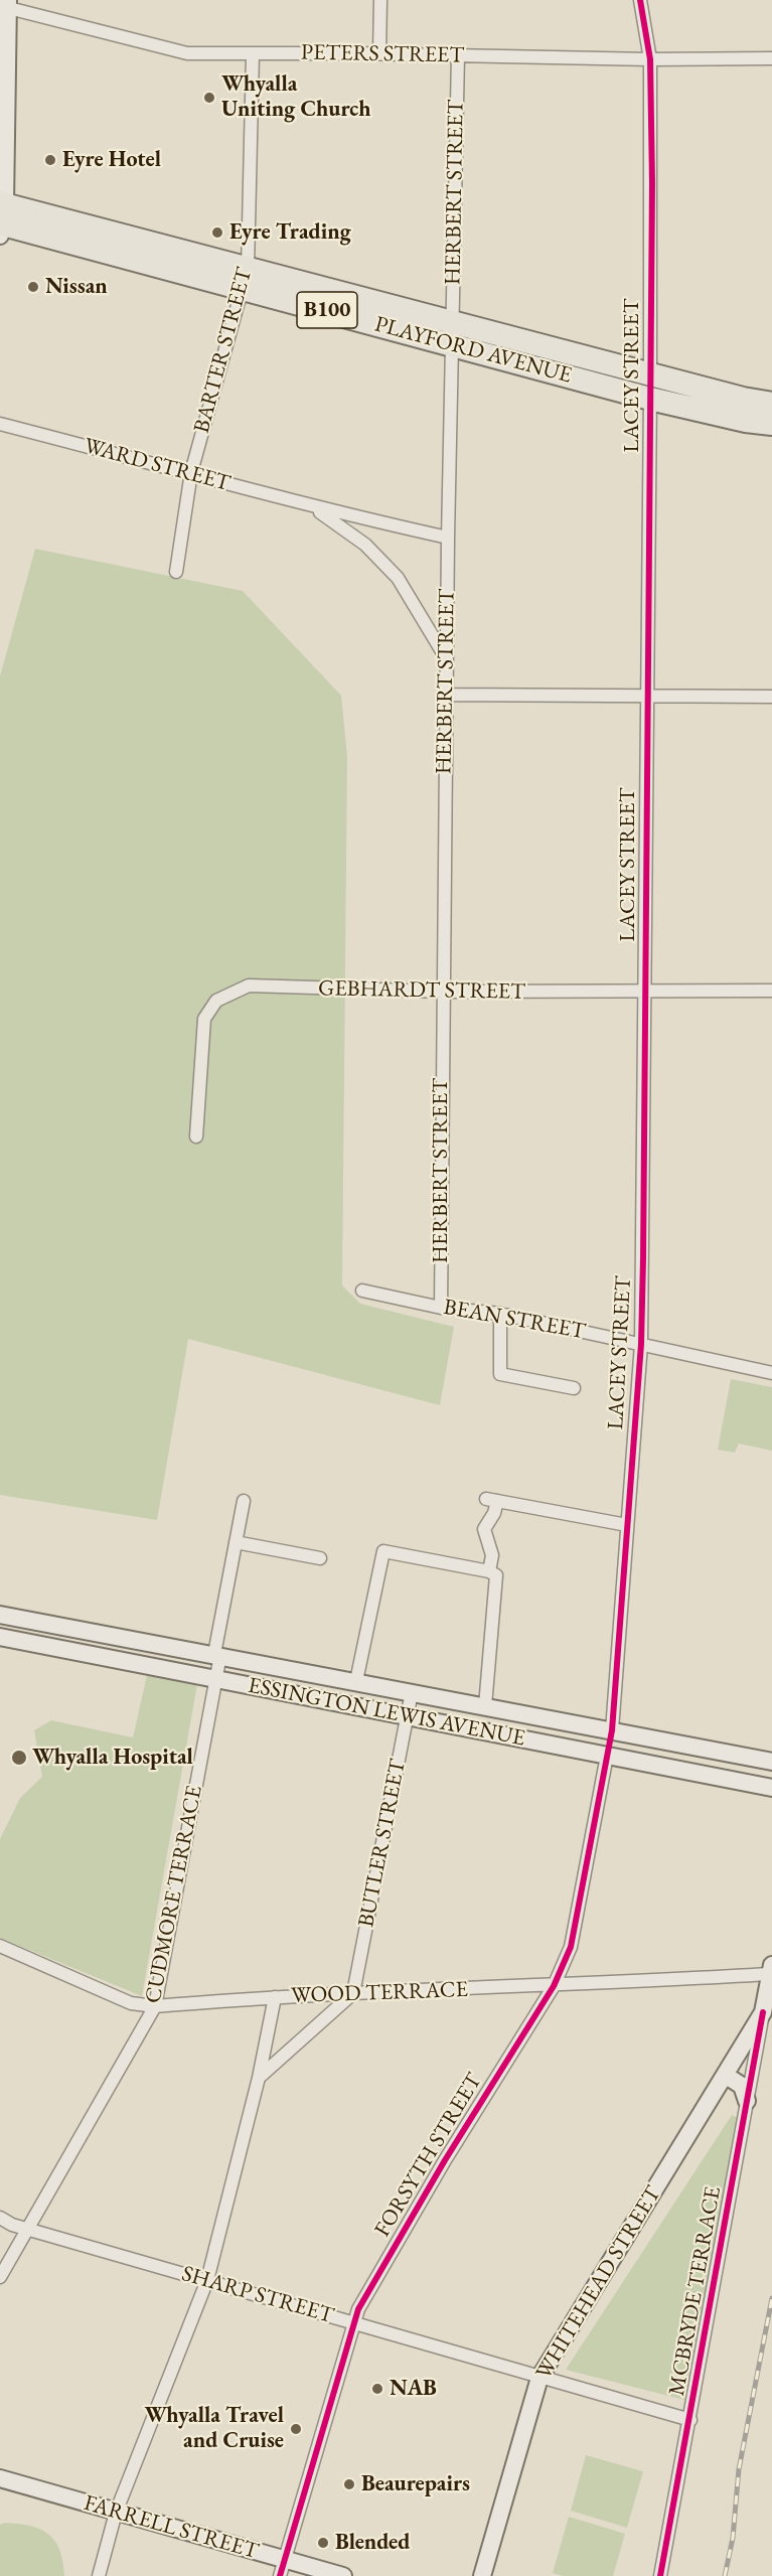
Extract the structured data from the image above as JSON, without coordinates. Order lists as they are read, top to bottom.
{
  "streets": {
    "highway": ["B100", "PLAYFORD AVENUE"],
    "street": [
      "PETERS STREET",
      "HERBERT STREET",
      "BARTER STREET",
      "LACEY STREET",
      "WARD STREET",
      "GEBHARDT STREET",
      "BEAN STREET",
      "ESSINGTON LEWIS AVENUE",
      "BUTLER STREET",
      "CUDMORE TERRACE",
      "WOOD TERRACE",
      "FORSYTH STREET",
      "WHITEHEAD STREET",
      "MCBRYDE TERRACE",
      "SHARP STREET",
      "FARRELL STREET"
    ]
  },
  "crossings": [
    ["PETERS STREET", "HERBERT STREET"],
    ["PETERS STREET", "BARTER STREET"],
    ["PETERS STREET", "LACEY STREET"],
    ["HERBERT STREET", "PLAYFORD AVENUE"],
    ["HERBERT STREET", "WARD STREET"],
    ["HERBERT STREET", "GEBHARDT STREET"],
    ["HERBERT STREET", "BEAN STREET"],
    ["BARTER STREET", "PLAYFORD AVENUE"],
    ["BARTER STREET", "WARD STREET"],
    ["PLAYFORD AVENUE", "LACEY STREET"],
    ["LACEY STREET", "GEBHARDT STREET"],
    ["LACEY STREET", "BEAN STREET"],
    ["LACEY STREET", "ESSINGTON LEWIS AVENUE"],
    ["ESSINGTON LEWIS AVENUE", "BUTLER STREET"],
    ["ESSINGTON LEWIS AVENUE", "CUDMORE TERRACE"],
    ["ESSINGTON LEWIS AVENUE", "FORSYTH STREET"],
    ["BUTLER STREET", "WOOD TERRACE"],
    ["CUDMORE TERRACE", "WOOD TERRACE"],
    ["CUDMORE TERRACE", "SHARP STREET"],
    ["WOOD TERRACE", "FORSYTH STREET"],
    ["WOOD TERRACE", "MCBRYDE TERRACE"],
    ["FORSYTH STREET", "SHARP STREET"],
    ["FORSYTH STREET", "FARRELL STREET"],
    ["WHITEHEAD STREET", "MCBRYDE TERRACE"],
    ["WHITEHEAD STREET", "SHARP STREET"],
    ["MCBRYDE TERRACE", "SHARP STREET"]
  ],
  "places": [
    "Whyalla Uniting Church",
    "Eyre Hotel",
    "Eyre Trading",
    "Nissan",
    "Whyalla Hospital",
    "NAB",
    "Whyalla Travel and Cruise",
    "Beaurepairs",
    "Blended"
  ]
}
